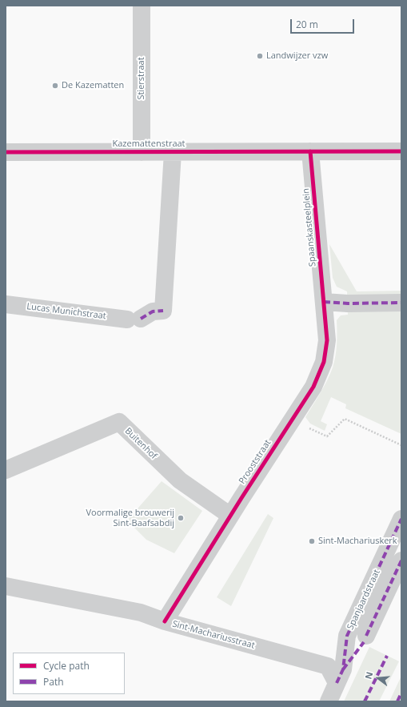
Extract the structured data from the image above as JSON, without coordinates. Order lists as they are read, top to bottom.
{
  "streets": {
    "street": [
      "Stierstraat",
      "Kazemattenstraat",
      "Spaanskasteelplein",
      "Lucas Munichstraat",
      "Buitenhof",
      "Prooststraat",
      "Spanjaardstraat",
      "Sint-Machariusstraat"
    ]
  },
  "crossings": [
    ["Stierstraat", "Kazemattenstraat"],
    ["Kazemattenstraat", "Spaanskasteelplein"],
    ["Kazemattenstraat", "Lucas Munichstraat"],
    ["Spaanskasteelplein", "Prooststraat"],
    ["Buitenhof", "Prooststraat"],
    ["Prooststraat", "Sint-Machariusstraat"],
    ["Spanjaardstraat", "Sint-Machariusstraat"]
  ],
  "places": [
    "Landwijzer vzw",
    "De Kazematten",
    "Voormalige brouwerij Sint-Baafsabdij",
    "Sint-Machariuskerk"
  ],
  "legend": ["Cycle path", "Path"],
  "scale_bar": "20 m",
  "north": "left"
}
